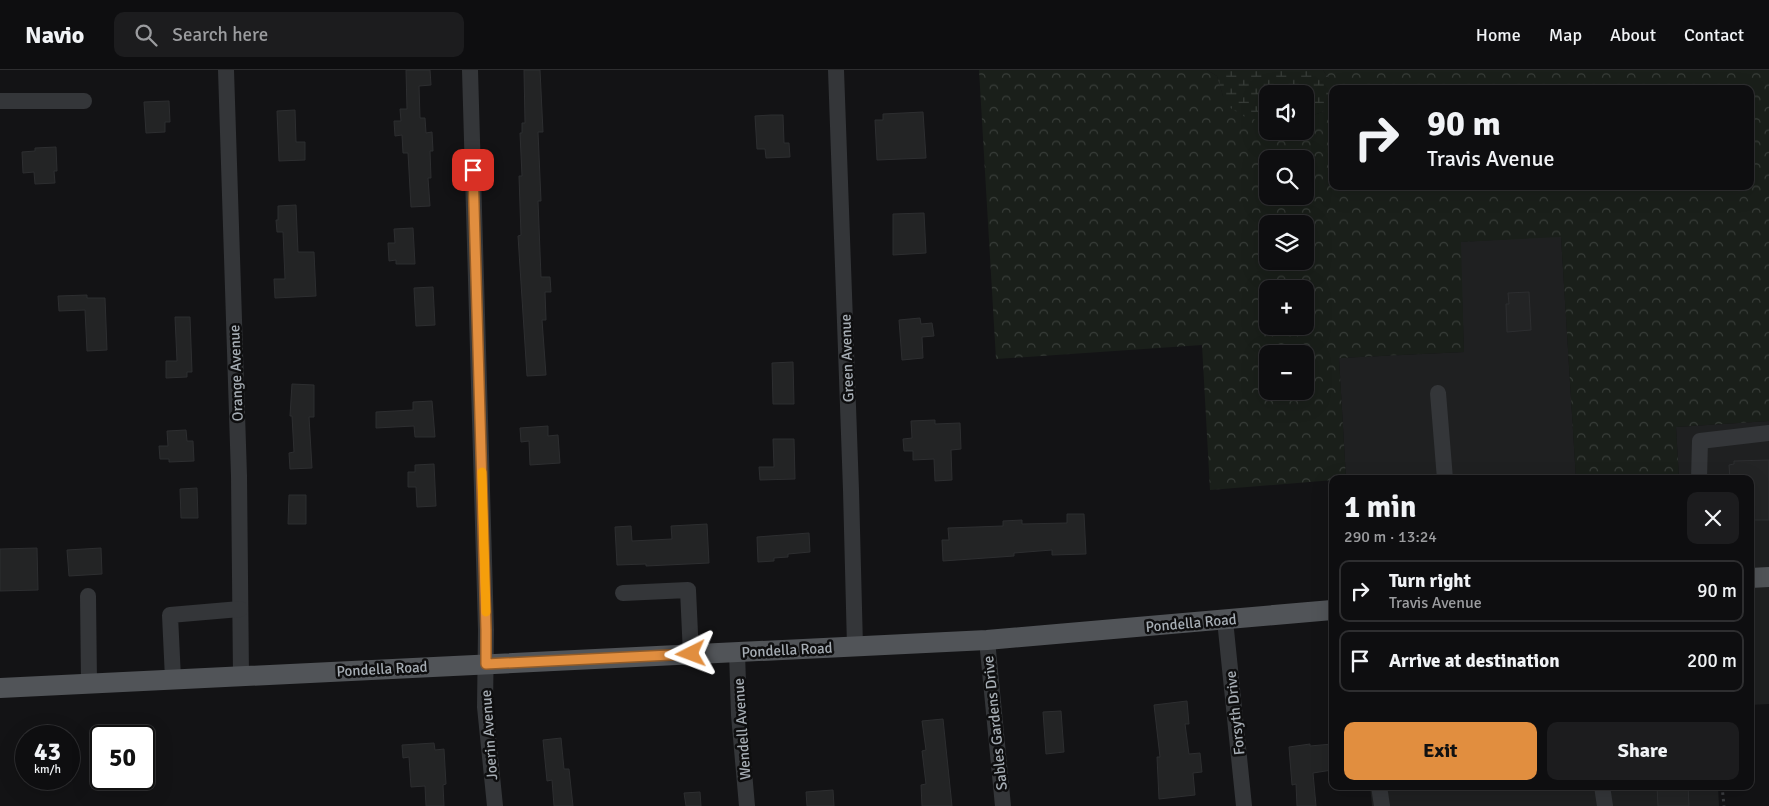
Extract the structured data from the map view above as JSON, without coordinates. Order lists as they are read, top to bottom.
{
  "streets": {
    "main road": ["Pondella Road"],
    "street": [
      "Green Avenue",
      "Orange Avenue",
      "Forsyth Drive",
      "Sables Gardens Drive",
      "Wendell Avenue",
      "Joerin Avenue"
    ]
  },
  "crossings": [
    ["Green Avenue", "Pondella Road"],
    ["Orange Avenue", "Pondella Road"],
    ["Pondella Road", "Forsyth Drive"],
    ["Pondella Road", "Sables Gardens Drive"],
    ["Pondella Road", "Wendell Avenue"],
    ["Pondella Road", "Joerin Avenue"]
  ],
  "page": {
    "header": "Navio",
    "search": "Search here",
    "nav": [
      "Home",
      "Map",
      "About",
      "Contact"
    ],
    "map_buttons": ["+", "−"],
    "turn": ["90 m", "Travis Avenue"],
    "heading": ["1 min", "290 m · 13:24"],
    "list": [
      {
        "name": "Turn right",
        "note": "Travis Avenue",
        "value": "90 m"
      },
      {
        "name": "Arrive at destination",
        "value": "200 m"
      }
    ],
    "buttons": ["Exit", "Share"],
    "speed": "43 km/h",
    "limit": "50"
  }
}
